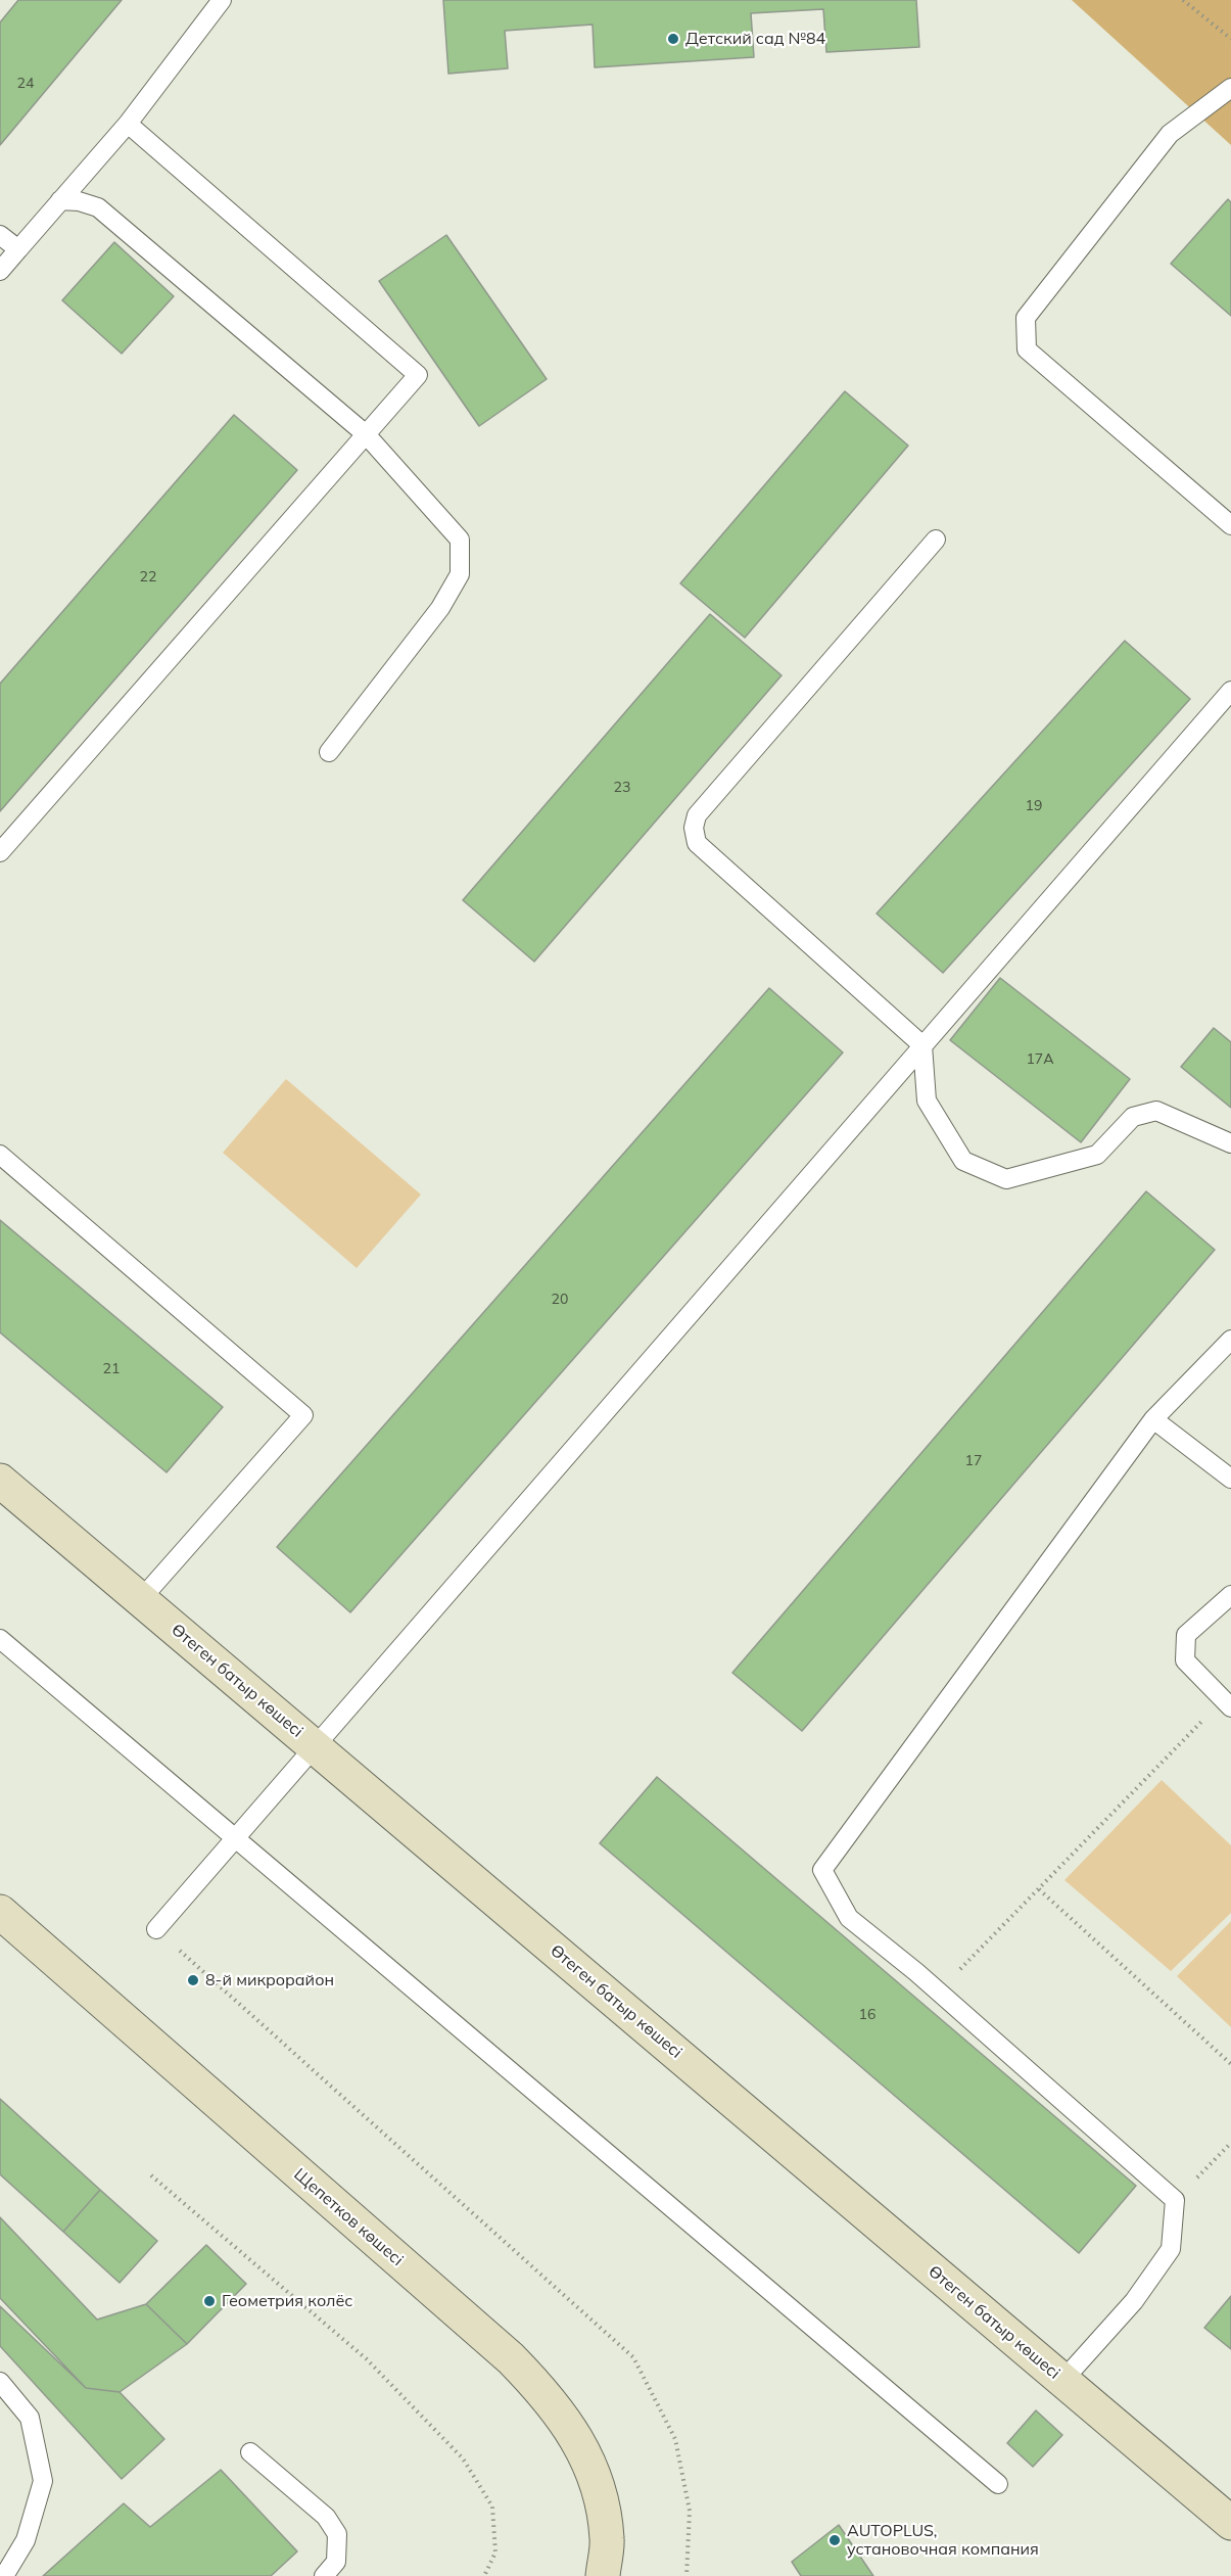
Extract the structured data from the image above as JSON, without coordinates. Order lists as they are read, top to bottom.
{
  "streets": {
    "street": ["Өтеген батыр көшесі", "Щепетков көшесі"]
  },
  "places": [
    "Детский сад №84",
    "8-й микрорайон",
    "Геометрия колёс",
    "AUTOPLUS, установочная компания"
  ],
  "house_numbers": [
    "24",
    "22",
    "23",
    "19",
    "17А",
    "20",
    "21",
    "17",
    "16"
  ]
}
